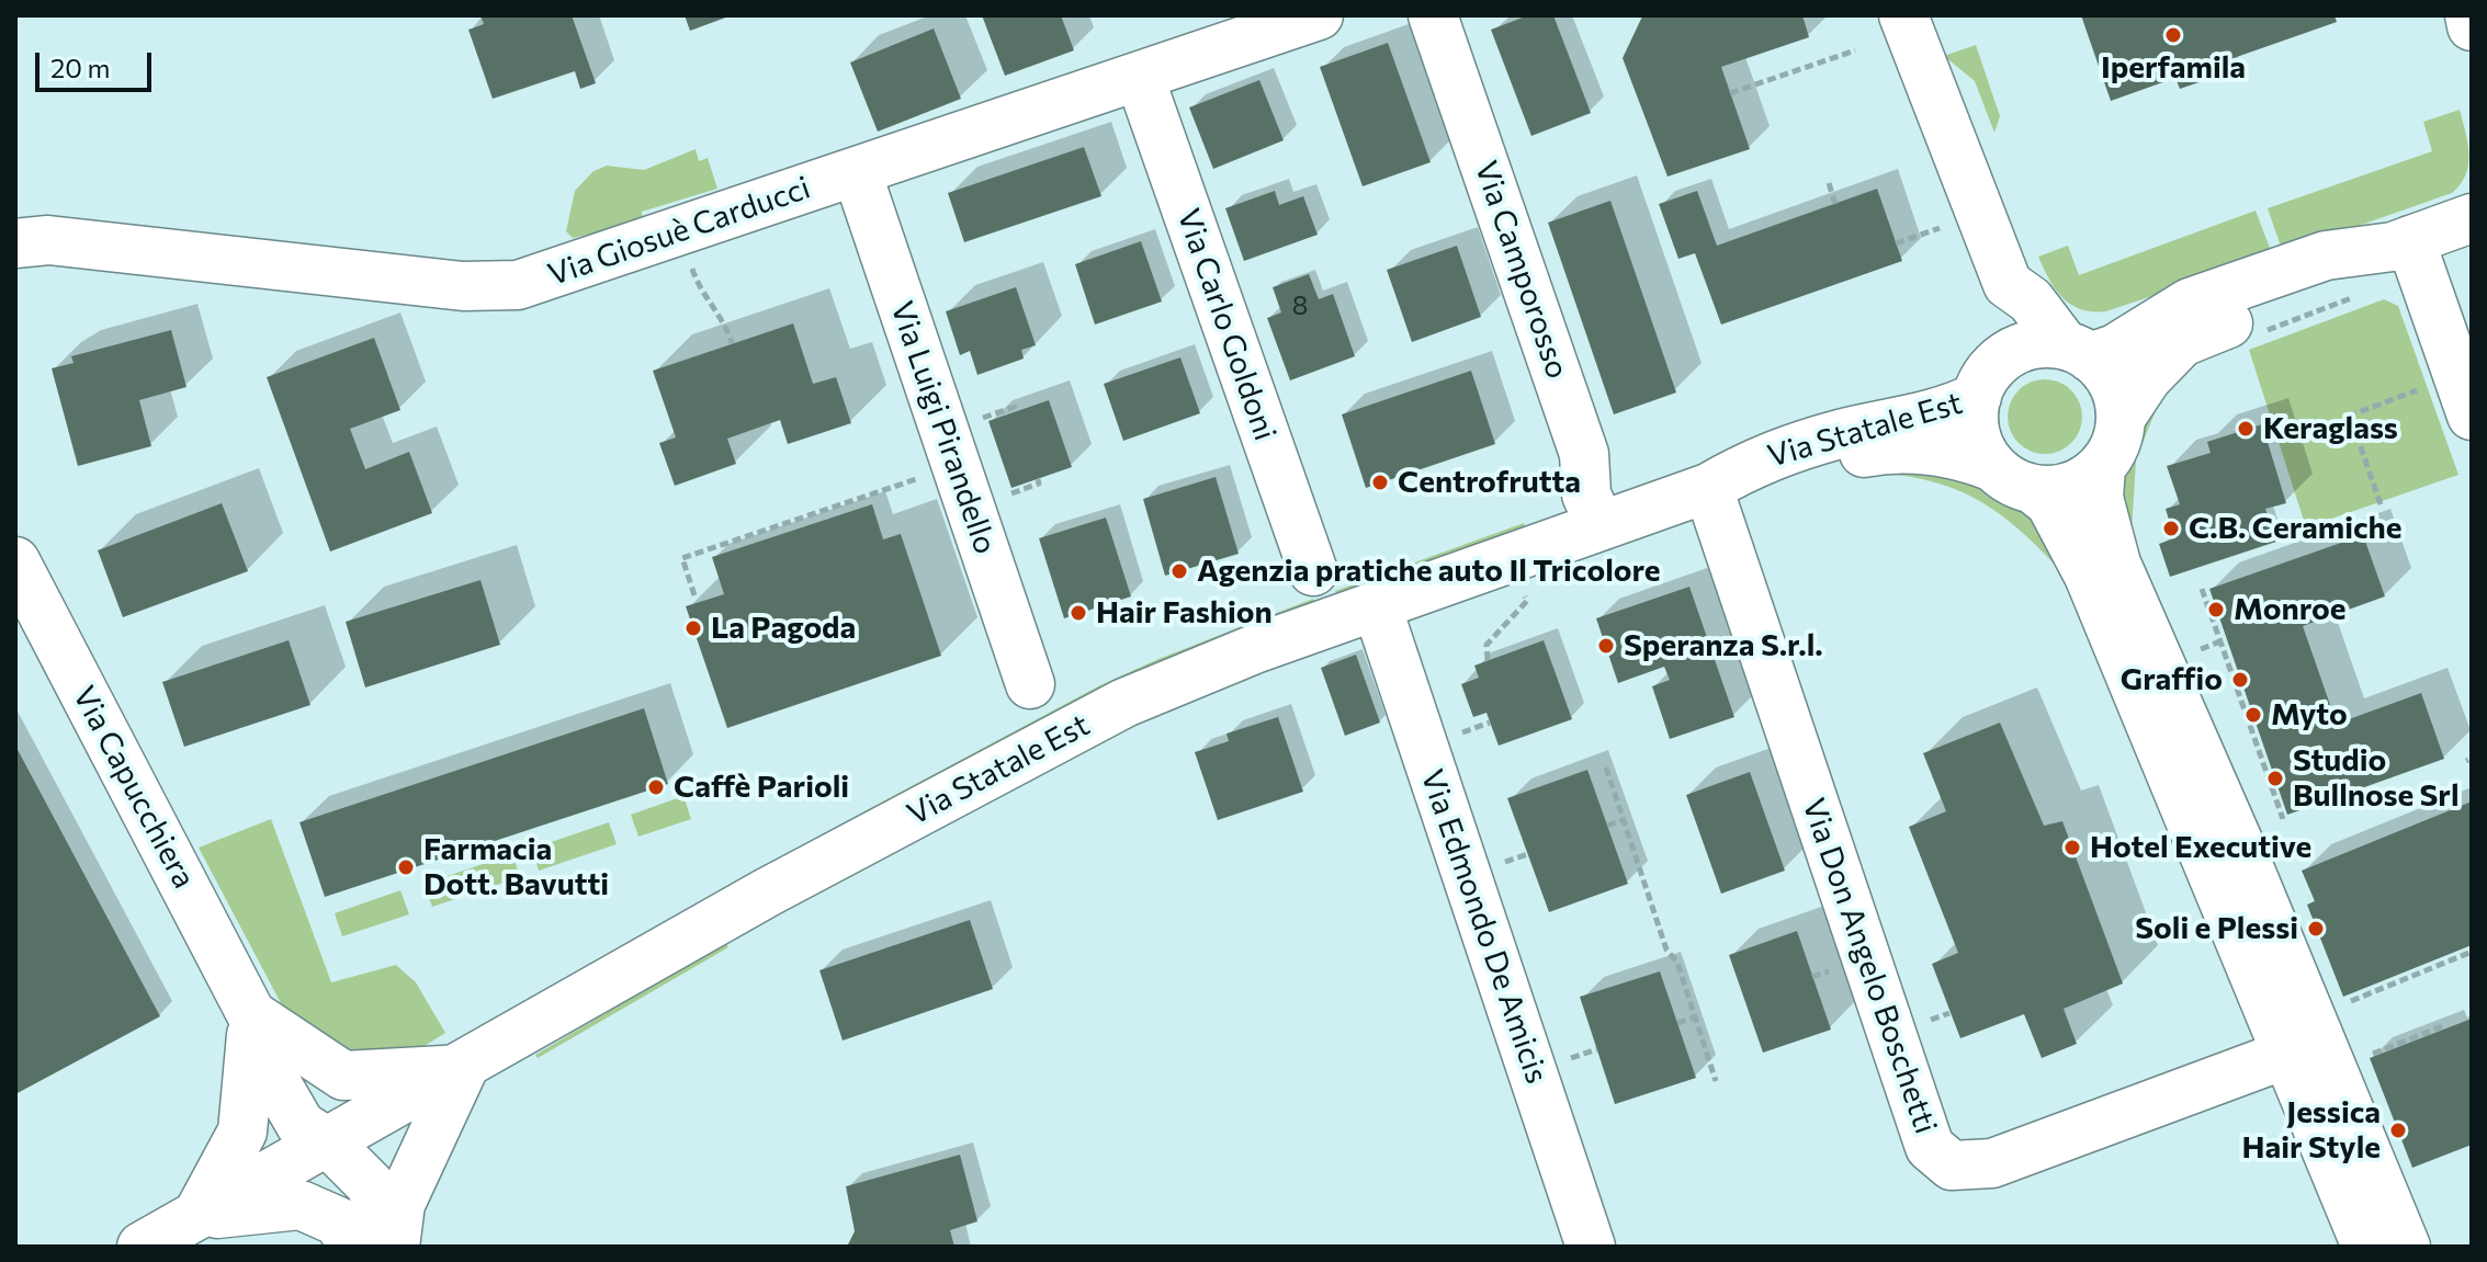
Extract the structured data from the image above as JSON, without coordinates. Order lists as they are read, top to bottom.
{
  "streets": {
    "street": [
      "Via Giosuè Carducci",
      "Via Camporosso",
      "Via Carlo Goldoni",
      "Via Luigi Pirandello",
      "Via Statale Est",
      "Via Capucchiera",
      "Via Edmondo De Amicis",
      "Via Don Angelo Boschetti"
    ]
  },
  "crossings": [
    ["Via Giosuè Carducci", "Via Carlo Goldoni"],
    ["Via Giosuè Carducci", "Via Luigi Pirandello"],
    ["Via Camporosso", "Via Statale Est"],
    ["Via Statale Est", "Via Capucchiera"],
    ["Via Statale Est", "Via Edmondo De Amicis"],
    ["Via Statale Est", "Via Don Angelo Boschetti"]
  ],
  "places": [
    "Iperfamila",
    "Keraglass",
    "Centrofrutta",
    "C.B. Ceramiche",
    "Agenzia pratiche auto Il Tricolore",
    "Monroe",
    "Hair Fashion",
    "La Pagoda",
    "Speranza S.r.l.",
    "Graffio",
    "Myto",
    "Studio Bullnose Srl",
    "Caffè Parioli",
    "Hotel Executive",
    "Farmacia Dott. Bavutti",
    "Soli e Plessi",
    "Jessica Hair Style"
  ],
  "house_numbers": ["8"],
  "scale_bar": "20 m"
}
